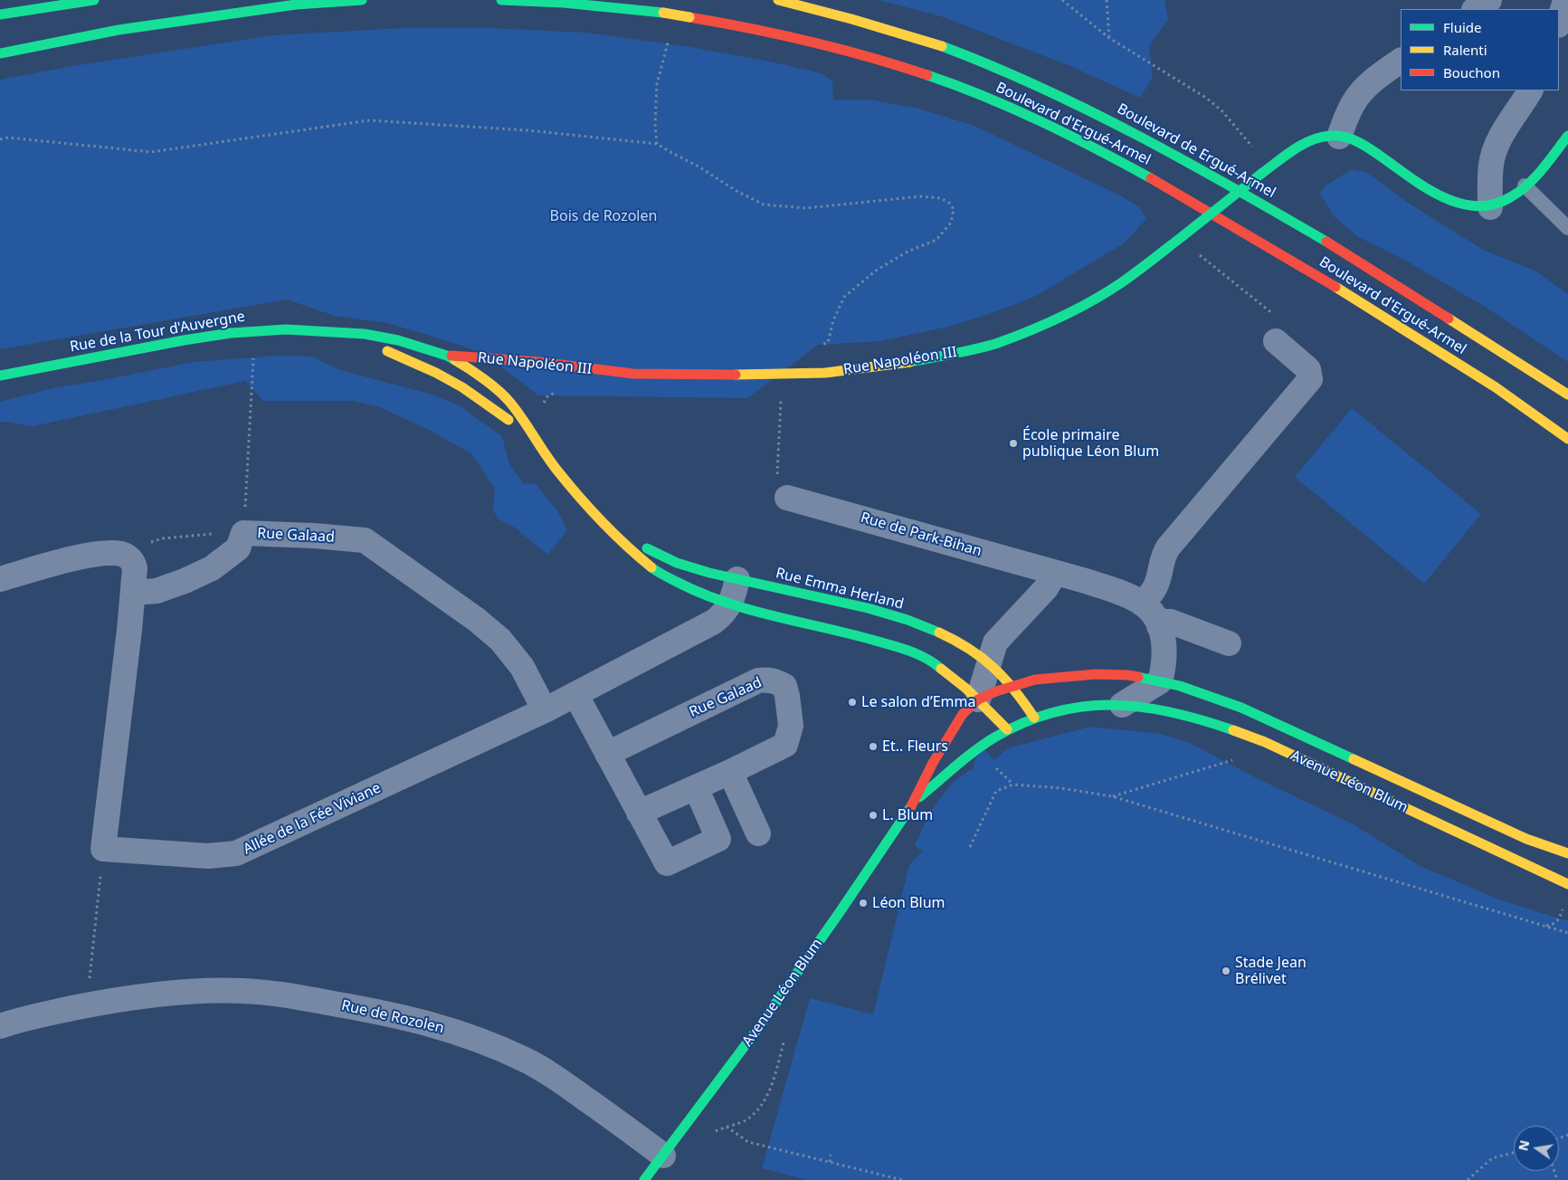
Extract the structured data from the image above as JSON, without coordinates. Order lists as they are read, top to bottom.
{
  "streets": {
    "main road": [
      "Boulevard d'Ergué-Armel",
      "Boulevard de Ergué-Armel",
      "Rue de la Tour d'Auvergne",
      "Rue Napoléon III",
      "Rue Emma Herland",
      "Avenue Léon Blum"
    ],
    "street": [
      "Rue de Park-Bihan",
      "Rue Galaad",
      "Allée de la Fée Viviane",
      "Rue de Rozolen"
    ]
  },
  "crossings": [
    ["Rue de la Tour d'Auvergne", "Rue Napoléon III"],
    ["Rue de Park-Bihan", "Avenue Léon Blum"],
    ["Rue Galaad", "Allée de la Fée Viviane"],
    ["Rue Emma Herland", "Avenue Léon Blum"],
    ["Avenue Léon Blum", "Rue de Rozolen"]
  ],
  "parks": ["Bois de Rozolen"],
  "places": [
    "École primaire publique Léon Blum",
    "Le salon d’Emma",
    "Et.. Fleurs",
    "L. Blum",
    "Léon Blum",
    "Stade Jean Brélivet"
  ],
  "legend": ["Fluide", "Ralenti", "Bouchon"],
  "north": "left"
}
